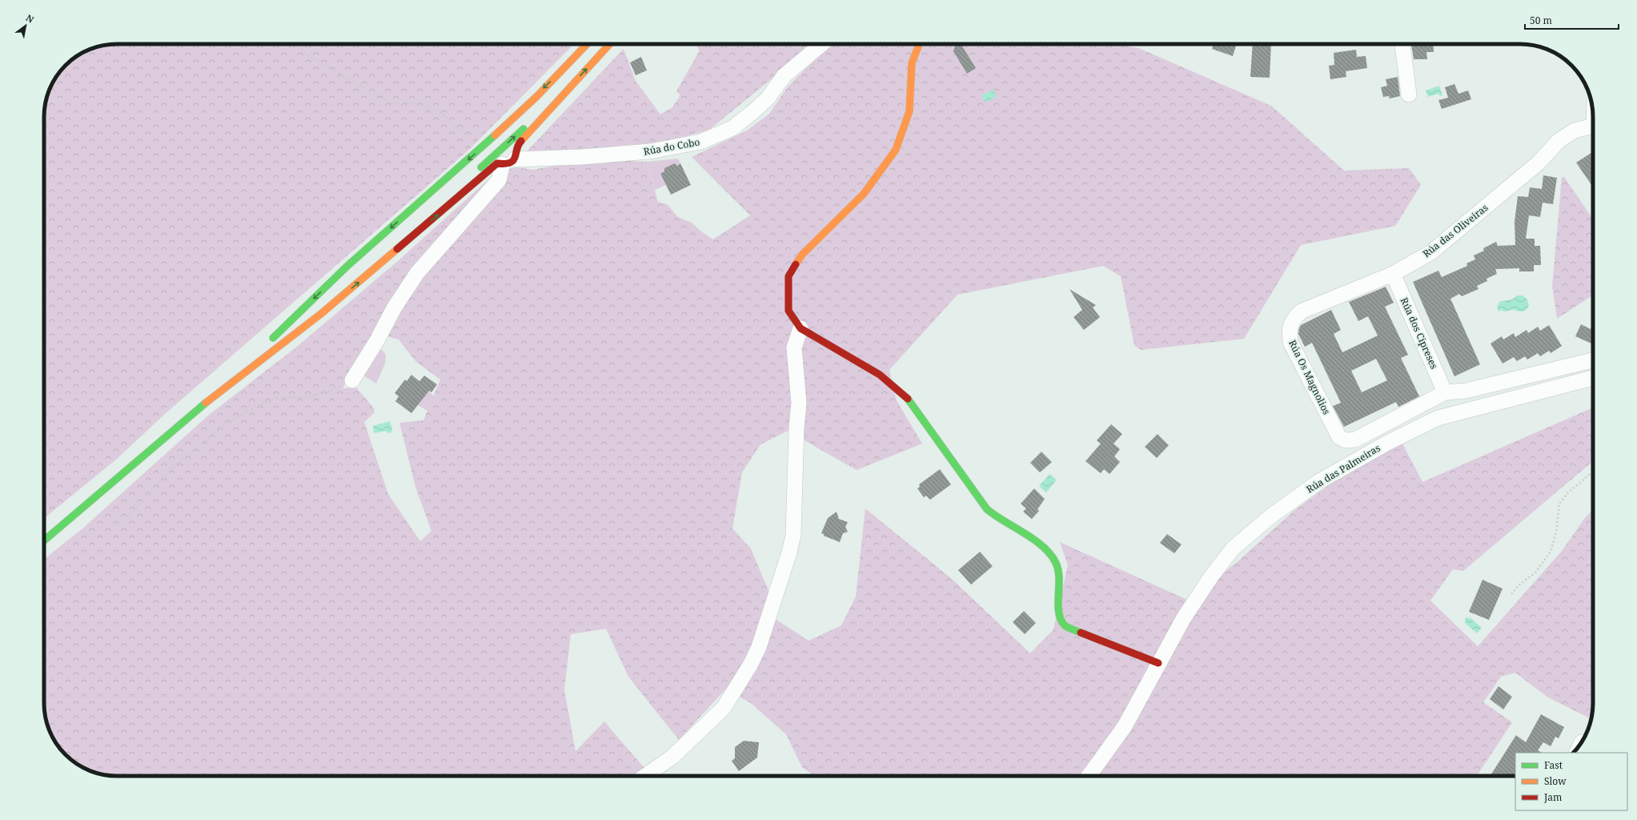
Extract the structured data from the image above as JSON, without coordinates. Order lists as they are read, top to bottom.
{
  "streets": {
    "street": [
      "Rúa do Cobo",
      "Rúa das Oliveiras",
      "Rúa dos Cipreses",
      "Rúa Os Magnolios",
      "Rúa das Palmeiras"
    ]
  },
  "crossings": [
    ["Rúa das Oliveiras", "Rúa dos Cipreses"],
    ["Rúa das Oliveiras", "Rúa Os Magnolios"],
    ["Rúa dos Cipreses", "Rúa das Palmeiras"],
    ["Rúa Os Magnolios", "Rúa das Palmeiras"]
  ],
  "legend": ["Fast", "Slow", "Jam"],
  "scale_bar": "50 m",
  "north": "top right"
}
